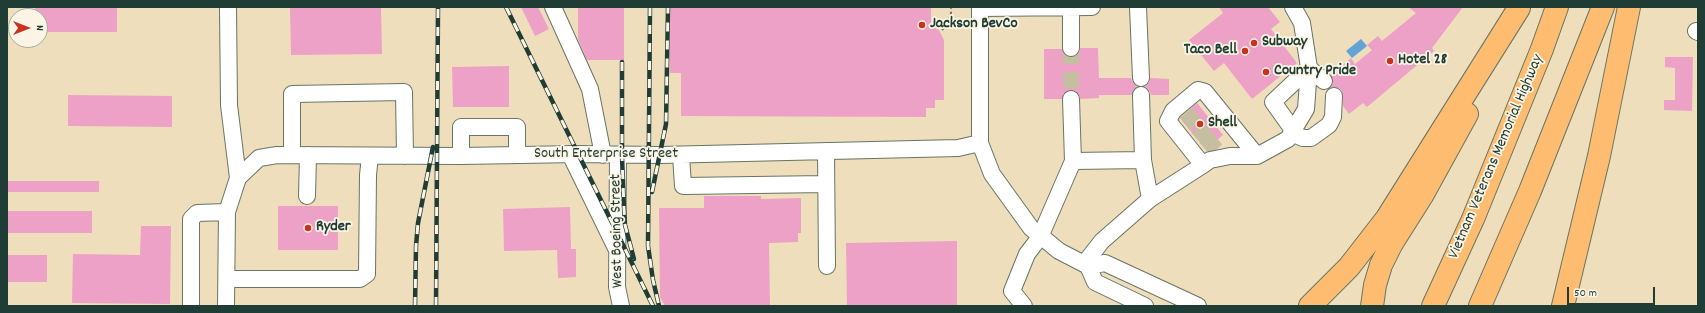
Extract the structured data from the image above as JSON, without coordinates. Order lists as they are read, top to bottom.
{
  "streets": {
    "highway": ["Vietnam Veterans Memorial Highway"],
    "street": ["South Enterprise Street", "West Boeing Street"]
  },
  "crossings": [
    ["South Enterprise Street", "West Boeing Street"]
  ],
  "places": [
    "Jackson BevCo",
    "Subway",
    "Taco Bell",
    "Hotel 28",
    "Country Pride",
    "Shell",
    "Ryder"
  ],
  "scale_bar": "50 m",
  "north": "right"
}
